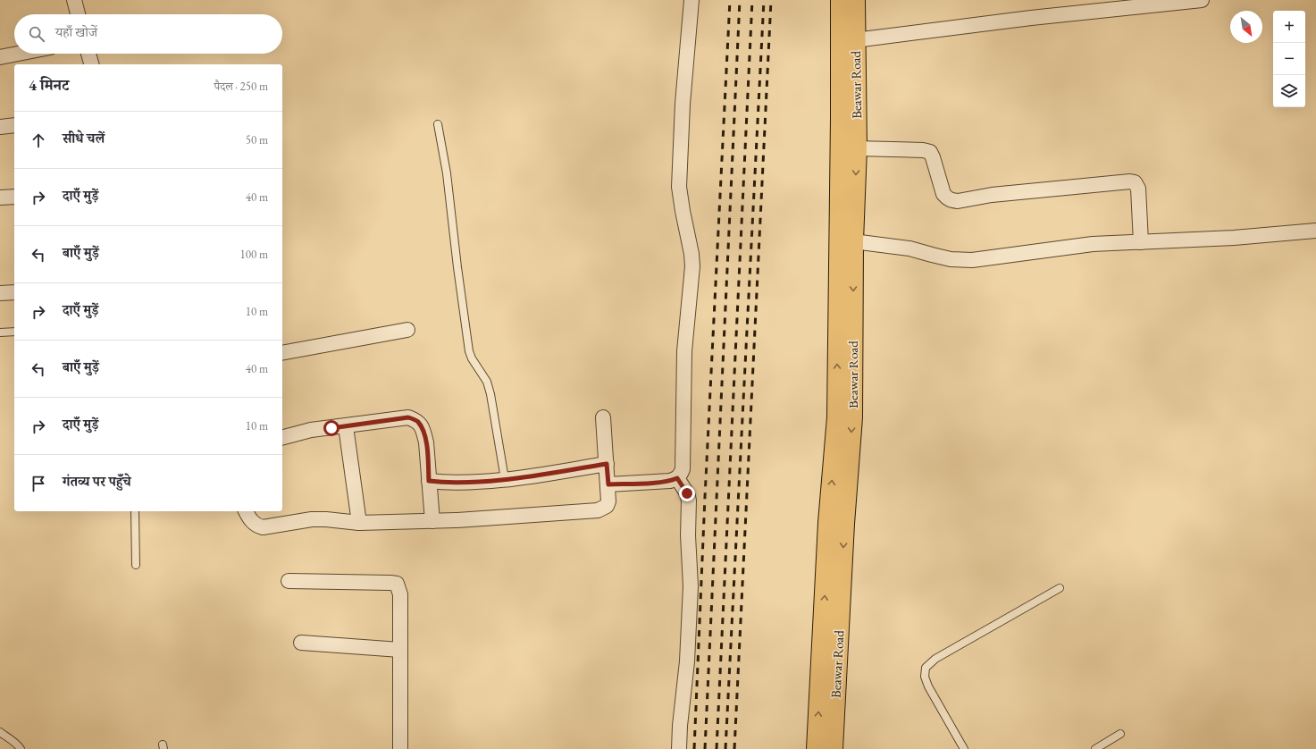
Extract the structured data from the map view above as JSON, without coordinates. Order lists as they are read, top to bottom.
{
  "streets": {
    "main road": ["Beawar Road"]
  },
  "north": "bottom right",
  "page": {
    "map_buttons": ["+", "−"],
    "search": "यहाँ खोजें",
    "heading": ["4 मिनट", "पैदल · 250 m"],
    "list": [
      ["सीधे चलें", "50 m"],
      ["दाएँ मुड़ें", "40 m"],
      ["बाएँ मुड़ें", "100 m"],
      ["दाएँ मुड़ें", "10 m"],
      ["बाएँ मुड़ें", "40 m"],
      ["दाएँ मुड़ें", "10 m"],
      "गंतव्य पर पहुँचे"
    ]
  }
}
